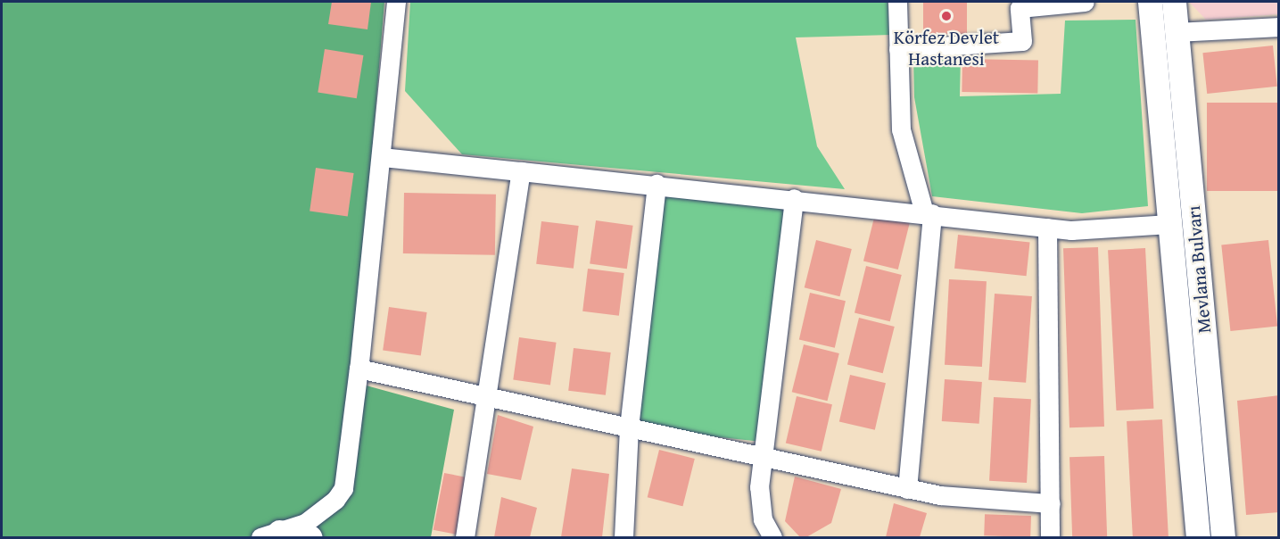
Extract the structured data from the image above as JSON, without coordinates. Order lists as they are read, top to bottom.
{
  "streets": {
    "main road": ["Mevlana Bulvarı"]
  },
  "places": ["Körfez Devlet Hastanesi"]
}
